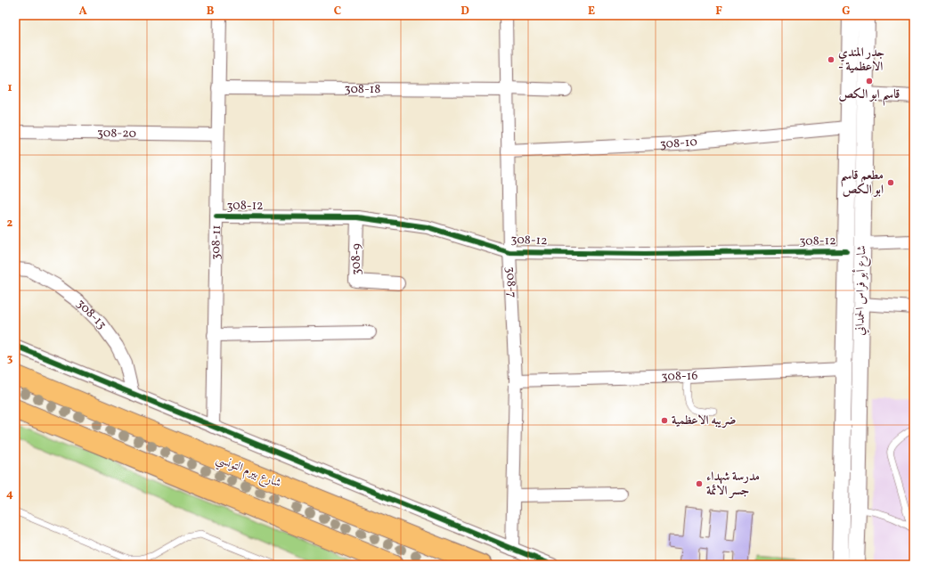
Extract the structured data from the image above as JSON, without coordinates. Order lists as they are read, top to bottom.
{
  "streets": {
    "main road": ["شارع بيرم التونسي"],
    "street": [
      "308-18",
      "308-20",
      "308-10",
      "308-12",
      "308-11",
      "308-9",
      "308-7",
      "شارع أبو فراس الحمداني",
      "308-13",
      "308-16"
    ]
  },
  "crossings": [
    ["308-18", "308-11"],
    ["308-18", "308-7"],
    ["308-20", "308-11"],
    ["308-10", "308-7"],
    ["308-10", "شارع أبو فراس الحمداني"],
    ["308-12", "308-11"],
    ["308-12", "308-9"],
    ["308-12", "308-7"],
    ["308-12", "شارع أبو فراس الحمداني"],
    ["308-7", "308-16"],
    ["شارع أبو فراس الحمداني", "308-16"]
  ],
  "places": [
    "جدر المندي - الاعظمية",
    "قاسم ابو الكص",
    "مطعم قاسم ابو الكص",
    "ضريبه الاعظمية",
    "مدرسة شهداء جسر الائمة"
  ],
  "grid": {
    "columns": [
      "A",
      "B",
      "C",
      "D",
      "E",
      "F",
      "G"
    ],
    "rows": [
      "1",
      "2",
      "3",
      "4"
    ]
  }
}
